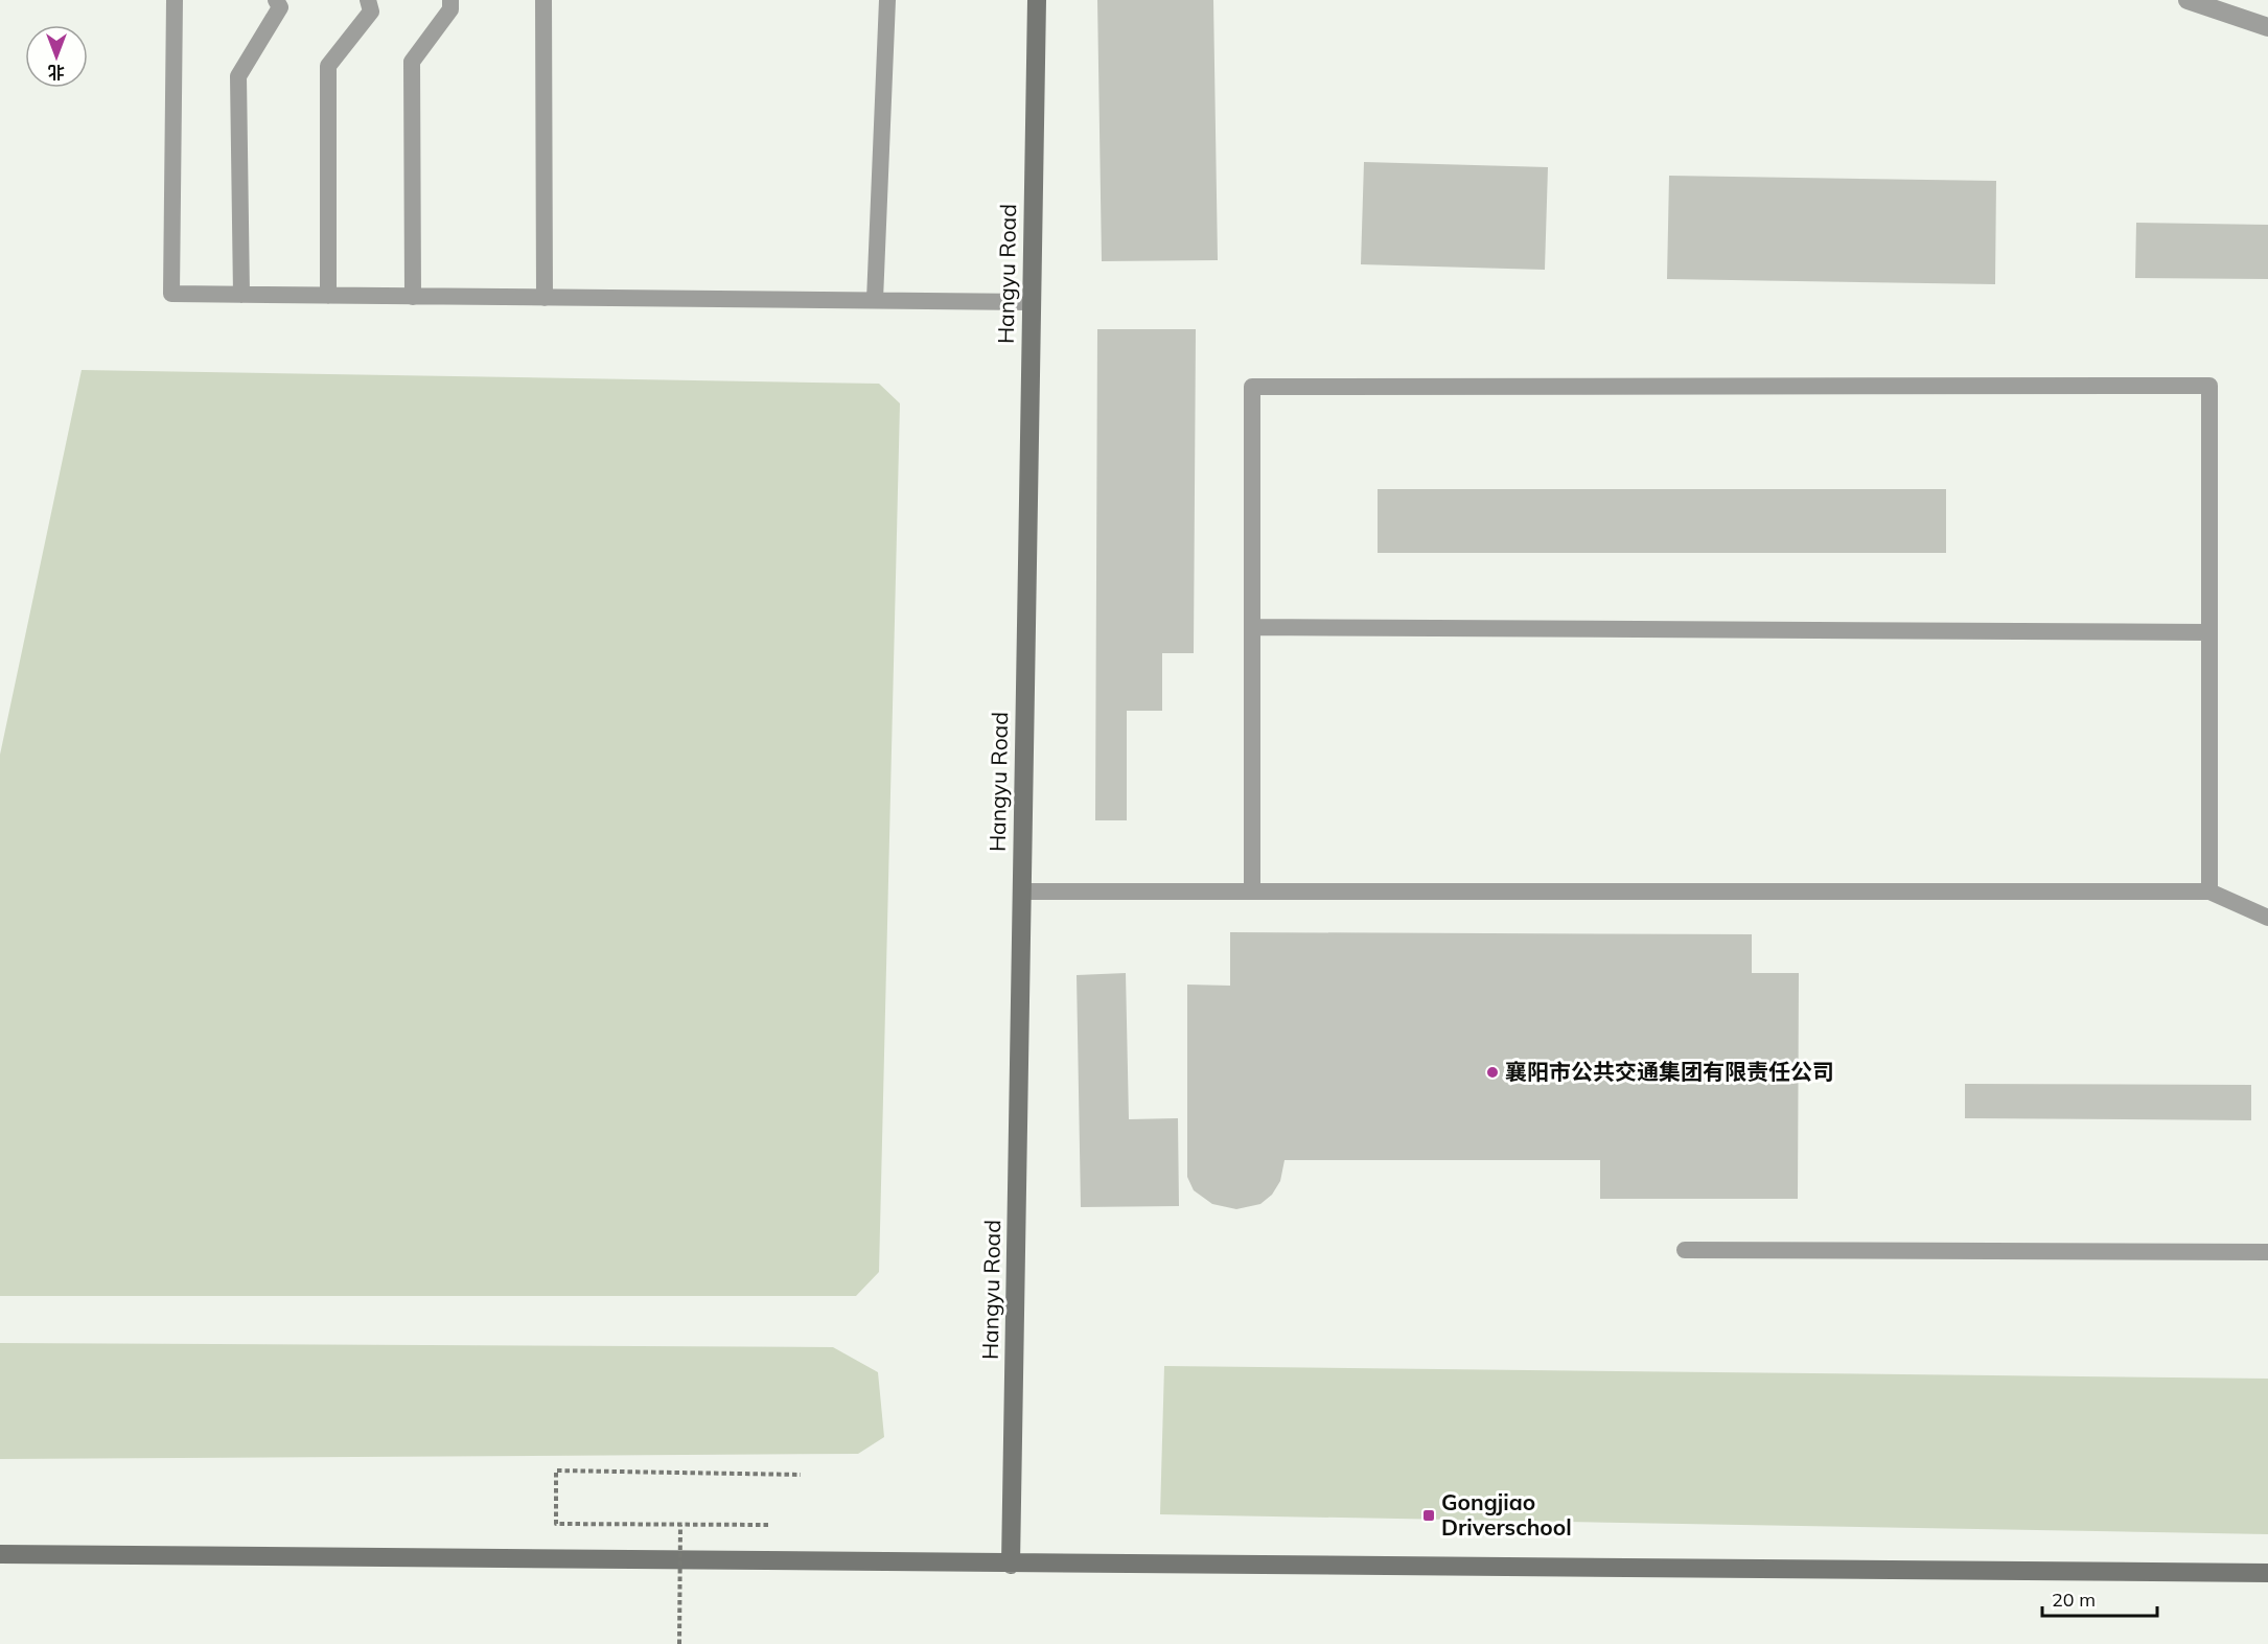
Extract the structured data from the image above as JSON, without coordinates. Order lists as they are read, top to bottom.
{
  "streets": {
    "street": ["Hangyu Road"]
  },
  "places": {
    "other": ["襄阳市公共交通集团有限责任公司"],
    "transit": ["Gongjiao Driverschool"]
  },
  "scale_bar": "20 m",
  "north": "bottom"
}
